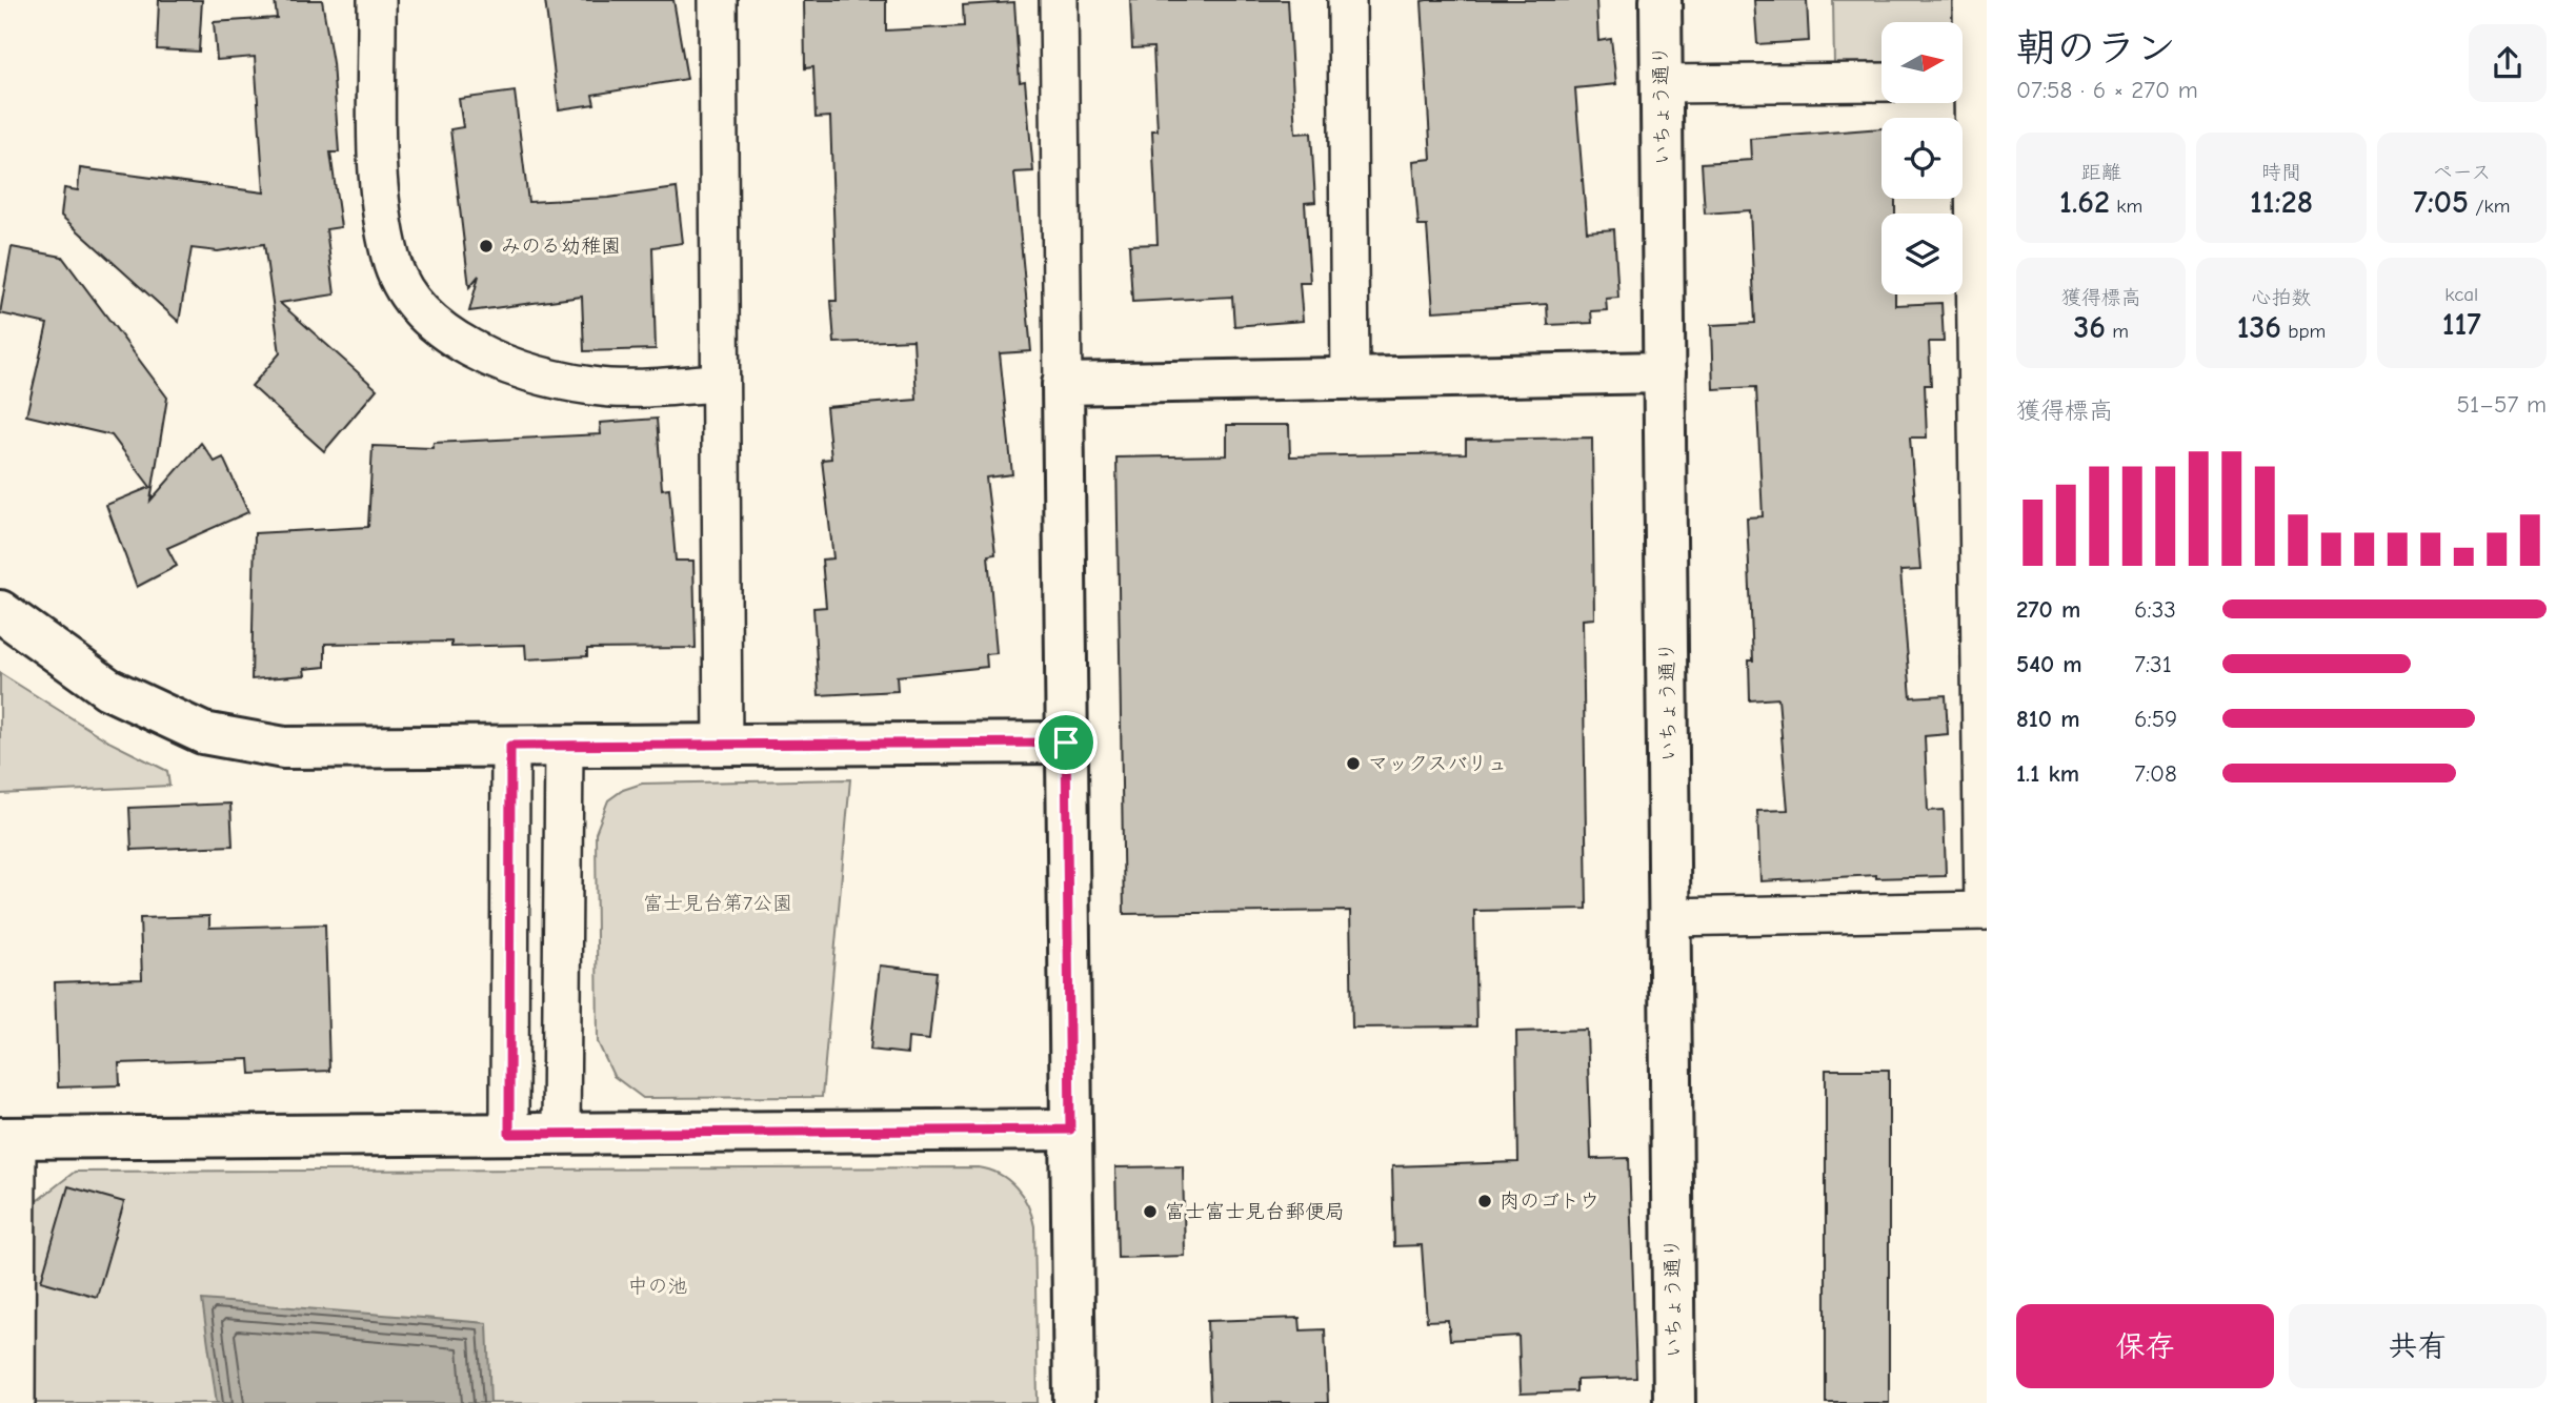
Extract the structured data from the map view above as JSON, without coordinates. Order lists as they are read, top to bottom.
{
  "streets": {
    "street": ["いちょう通り"]
  },
  "parks": ["富士見台第7公園", "中の池"],
  "places": [
    "みのる幼稚園",
    "マックスバリュ",
    "肉のゴトウ",
    "富士富士見台郵便局"
  ],
  "north": "right",
  "page": {
    "heading": ["朝のラン", "07:58 · 6 × 270 m"],
    "stats": [
      ["距離", "1.62 km"],
      ["時間", "11:28"],
      ["ペース", "7:05 /km"],
      ["獲得標高", "36 m"],
      ["心拍数", "136 bpm"],
      ["kcal", "117"]
    ],
    "chart": ["獲得標高", "51–57 m"],
    "list": [
      {
        "name": "270 m",
        "note": "6:33"
      },
      {
        "name": "540 m",
        "note": "7:31"
      },
      {
        "name": "810 m",
        "note": "6:59"
      },
      {
        "name": "1.1 km",
        "note": "7:08"
      }
    ],
    "buttons": ["保存", "共有"]
  }
}
